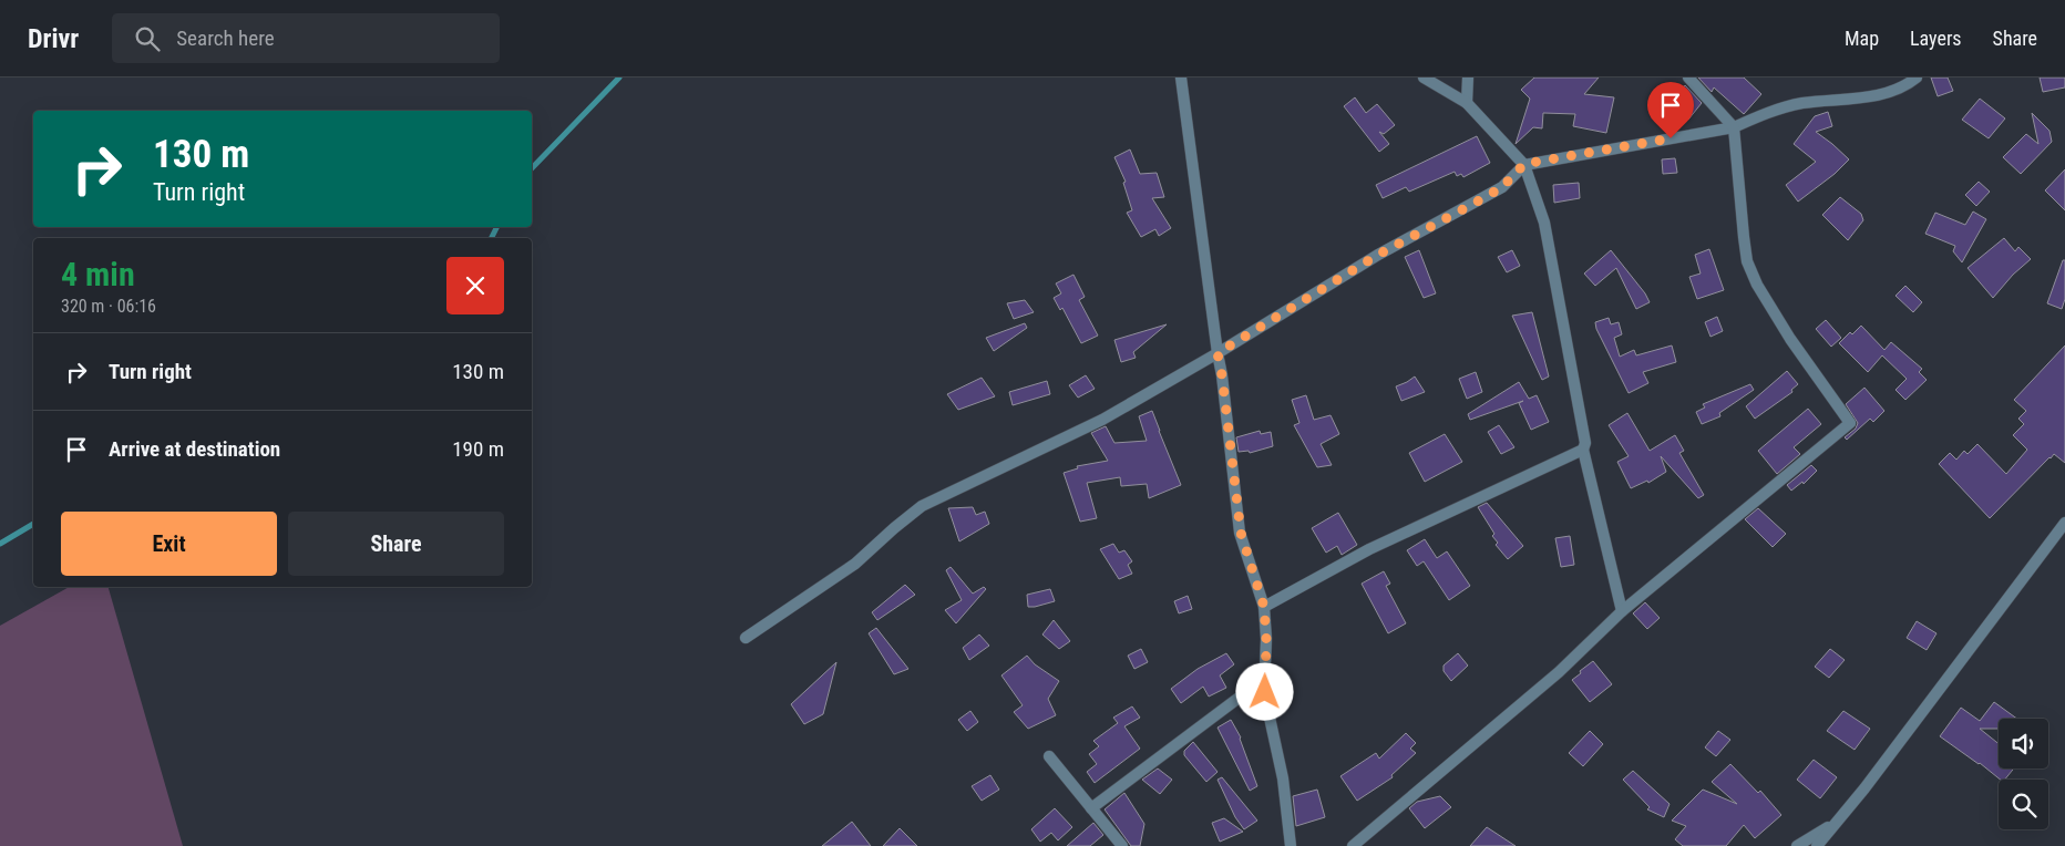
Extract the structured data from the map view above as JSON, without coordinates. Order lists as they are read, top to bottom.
{
  "page": {
    "header": "Drivr",
    "search": "Search here",
    "nav": ["Map", "Layers", "Share"],
    "turn": ["130 m", "Turn right"],
    "heading": ["4 min", "320 m · 06:16"],
    "list": [
      {
        "name": "Turn right",
        "value": "130 m"
      },
      {
        "name": "Arrive at destination",
        "value": "190 m"
      }
    ],
    "buttons": ["Exit", "Share"]
  }
}
